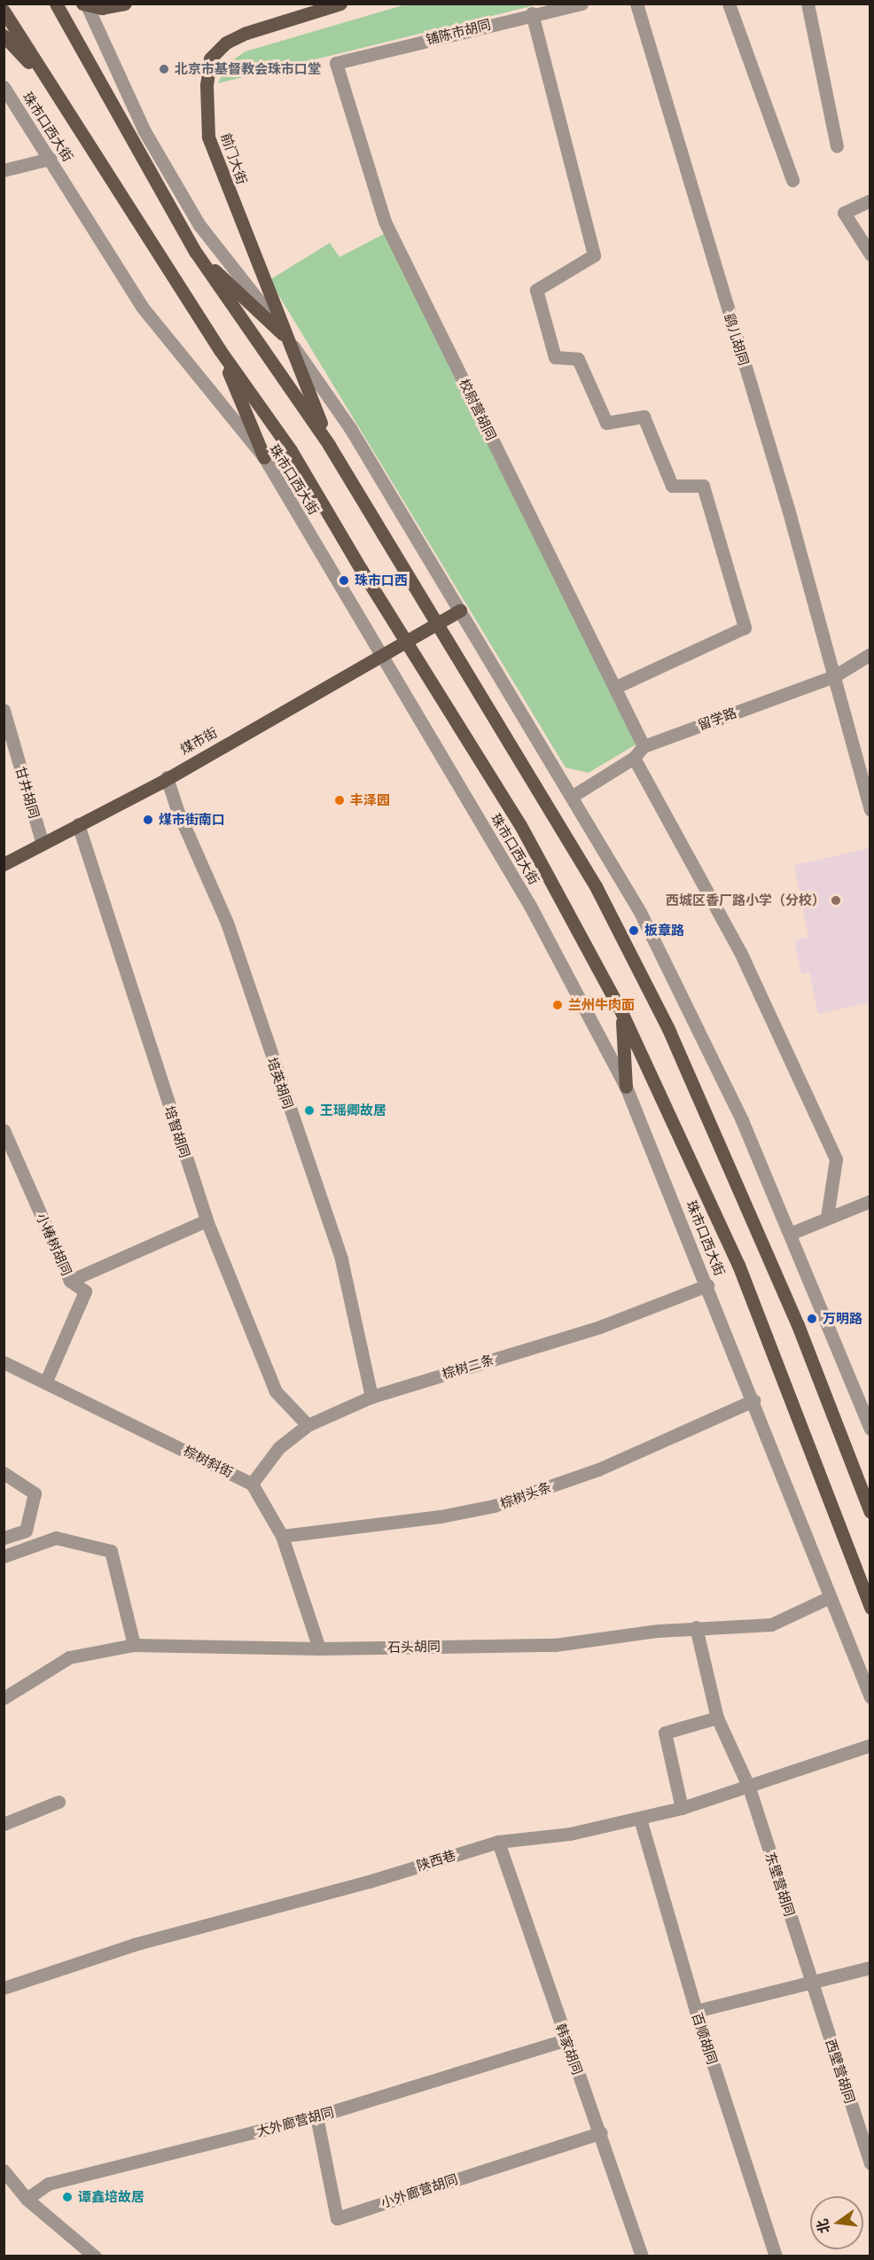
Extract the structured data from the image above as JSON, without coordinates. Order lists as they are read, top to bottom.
{
  "streets": {
    "main road": ["珠市口西大街", "前门大街", "煤市街"],
    "street": [
      "铺陈市胡同",
      "鹞儿胡同",
      "校尉营胡同",
      "留学路",
      "甘井胡同",
      "培英胡同",
      "培智胡同",
      "小椿树胡同",
      "棕树二条",
      "棕树斜街",
      "棕树头条",
      "石头胡同",
      "陕西巷",
      "东壁营胡同",
      "百顺胡同",
      "韩家胡同",
      "西壁营胡同",
      "大外廊营胡同",
      "小外廊营胡同"
    ]
  },
  "crossings": [
    ["铺陈市胡同", "校尉营胡同"],
    ["珠市口西大街", "煤市街"],
    ["珠市口西大街", "棕树二条"],
    ["珠市口西大街", "棕树头条"],
    ["珠市口西大街", "石头胡同"],
    ["鹞儿胡同", "留学路"],
    ["校尉营胡同", "留学路"],
    ["煤市街", "甘井胡同"],
    ["煤市街", "培英胡同"],
    ["煤市街", "培智胡同"],
    ["培英胡同", "棕树二条"],
    ["培智胡同", "棕树二条"],
    ["小椿树胡同", "棕树斜街"],
    ["棕树二条", "棕树斜街"],
    ["石头胡同", "东壁营胡同"],
    ["陕西巷", "东壁营胡同"],
    ["陕西巷", "百顺胡同"],
    ["陕西巷", "韩家胡同"],
    ["东壁营胡同", "西壁营胡同"],
    ["韩家胡同", "大外廊营胡同"],
    ["韩家胡同", "小外廊营胡同"],
    ["大外廊营胡同", "小外廊营胡同"]
  ],
  "places": [
    "北京市基督教会珠市口堂",
    "珠市口西",
    "丰泽园",
    "煤市街南口",
    "西城区香厂路小学（分校）",
    "板章路",
    "兰州牛肉面",
    "王瑶卿故居",
    "万明路",
    "谭鑫培故居"
  ],
  "north": "left"
}
